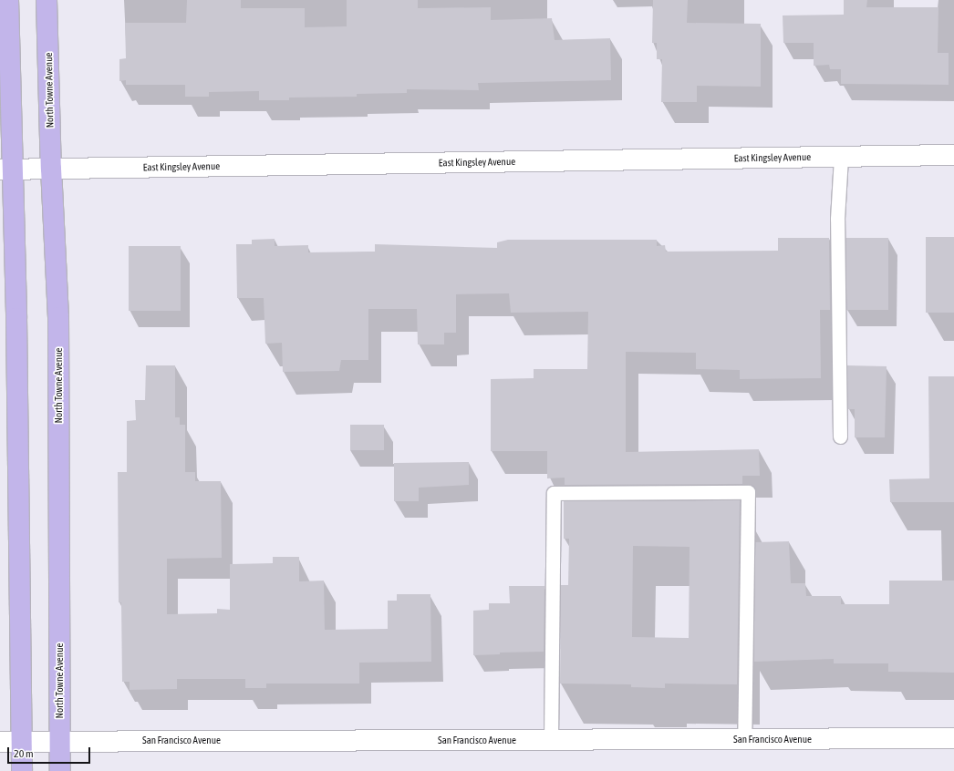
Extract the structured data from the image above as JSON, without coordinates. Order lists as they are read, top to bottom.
{
  "streets": {
    "main road": ["North Towne Avenue"],
    "street": ["East Kingsley Avenue", "San Francisco Avenue"]
  },
  "crossings": [
    ["North Towne Avenue", "East Kingsley Avenue"],
    ["North Towne Avenue", "San Francisco Avenue"]
  ],
  "scale_bar": "20 m"
}
